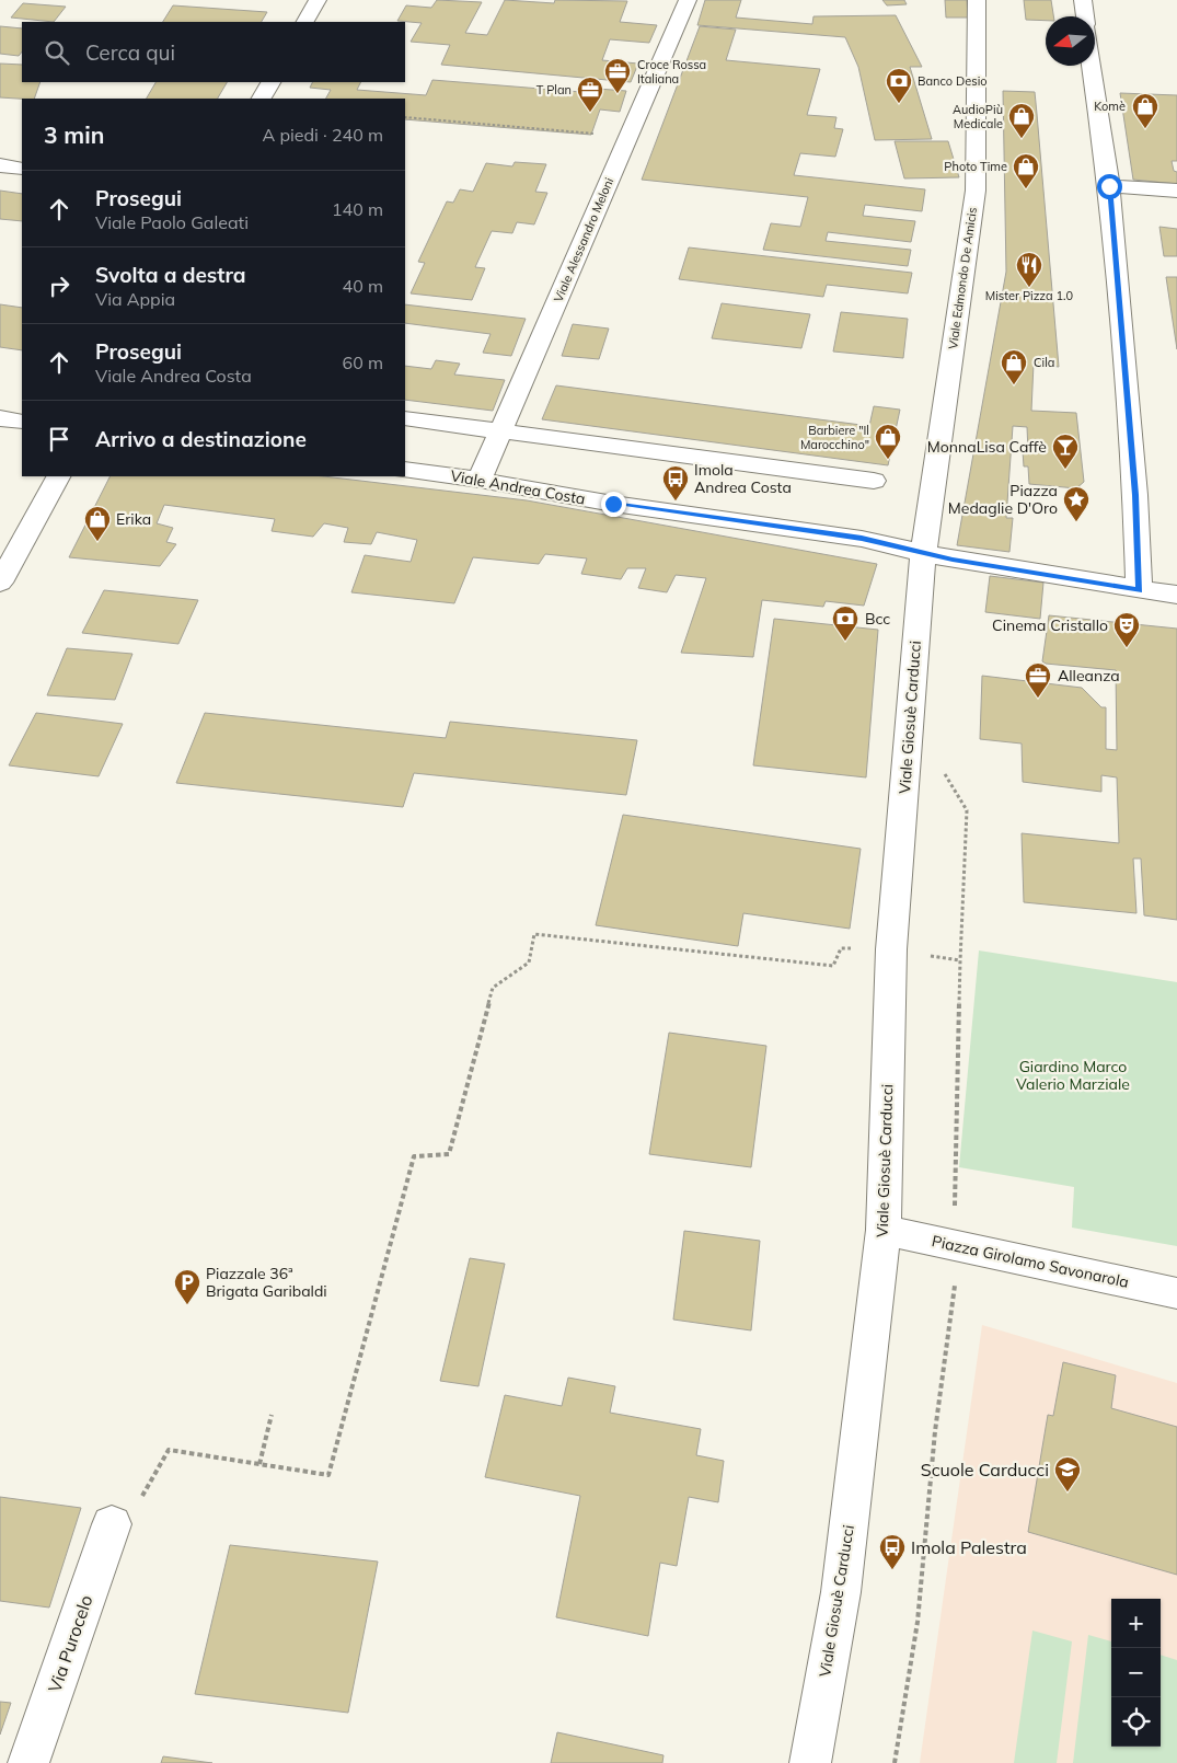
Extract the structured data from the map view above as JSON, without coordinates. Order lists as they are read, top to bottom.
{
  "streets": {
    "street": [
      "Viale Alessandro Meloni",
      "Viale Edmondo De Amicis",
      "Viale Andrea Costa",
      "Viale Giosuè Carducci",
      "Piazza Girolamo Savonarola",
      "Via Purocelo"
    ]
  },
  "crossings": [
    ["Viale Alessandro Meloni", "Viale Andrea Costa"],
    ["Viale Edmondo De Amicis", "Viale Andrea Costa"],
    ["Viale Edmondo De Amicis", "Viale Giosuè Carducci"],
    ["Viale Andrea Costa", "Viale Giosuè Carducci"],
    ["Viale Giosuè Carducci", "Piazza Girolamo Savonarola"]
  ],
  "parks": ["Giardino Marco Valerio Marziale"],
  "places": {
    "office": ["Croce Rossa Italiana", "T Plan", "Alleanza"],
    "bank": ["Banco Desio", "Bcc"],
    "shop": [
      "Komè",
      "AudioPiù Medicale",
      "Photo Time",
      "Cila",
      "Barbiere \"Il Marocchino\"",
      "Erika"
    ],
    "restaurant": ["Mister Pizza 1.0"],
    "bar": ["MonnaLisa Caffè"],
    "bus stop": ["Imola Andrea Costa", "Imola Palestra"],
    "place": ["Piazza Medaglie D'Oro"],
    "theatre": ["Cinema Cristallo"],
    "parking": ["Piazzale 36ª Brigata Garibaldi"],
    "school or university": ["Scuole Carducci"]
  },
  "north": "left",
  "page": {
    "search": "Cerca qui",
    "heading": ["3 min", "A piedi · 240 m"],
    "list": [
      ["Prosegui", "Viale Paolo Galeati", "140 m"],
      ["Svolta a destra", "Via Appia", "40 m"],
      ["Prosegui", "Viale Andrea Costa", "60 m"],
      "Arrivo a destinazione"
    ],
    "map_buttons": ["+", "−"]
  }
}
